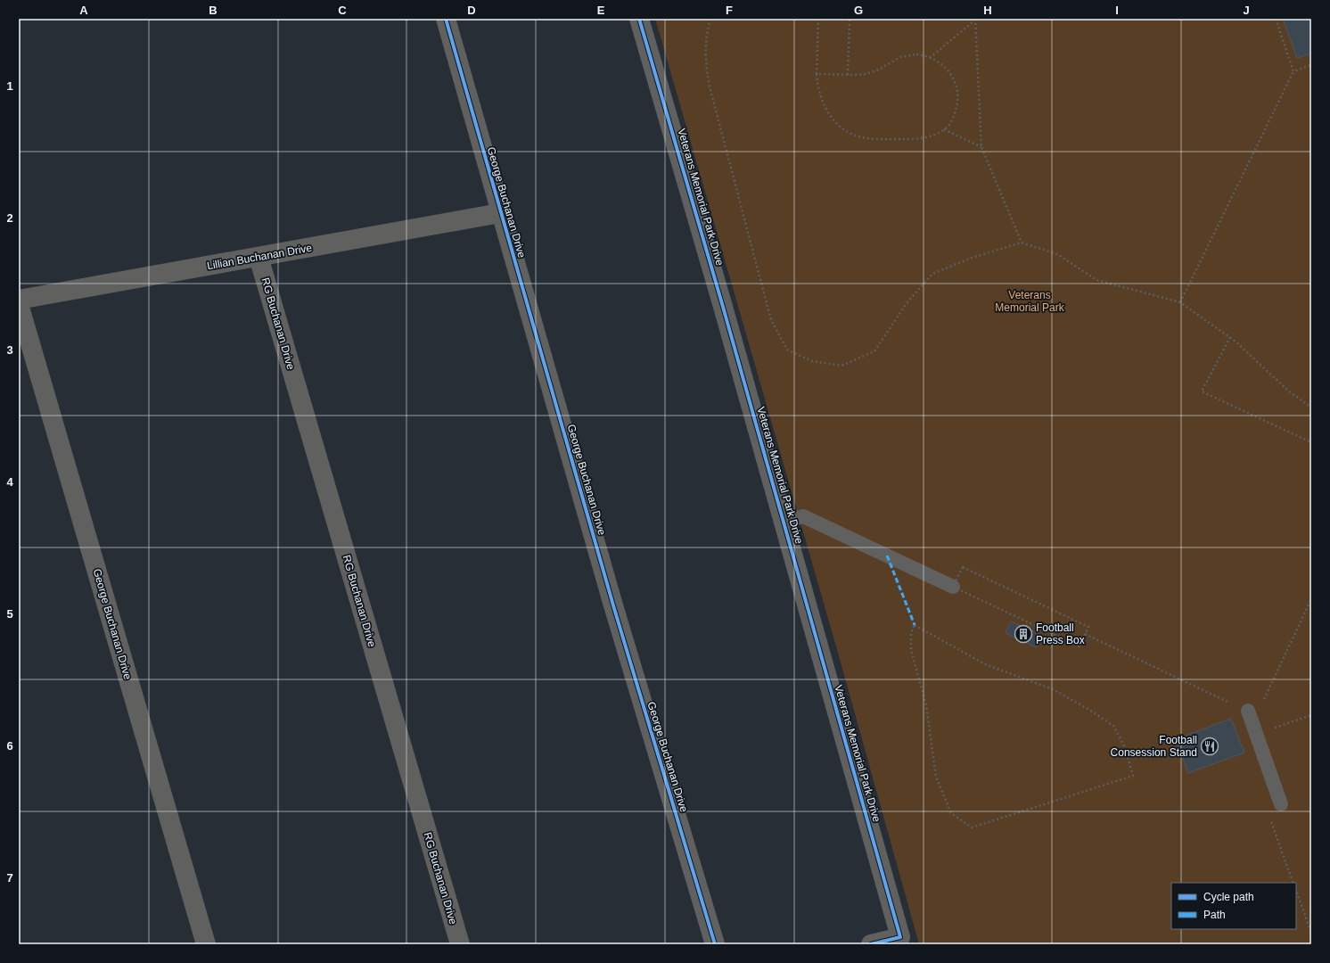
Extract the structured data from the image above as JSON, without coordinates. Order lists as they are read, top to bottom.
{
  "streets": {
    "street": [
      "Veterans Memorial Park Drive",
      "George Buchanan Drive",
      "Lillian Buchanan Drive",
      "RG Buchanan Drive"
    ]
  },
  "crossings": [
    ["George Buchanan Drive", "Lillian Buchanan Drive"],
    ["Lillian Buchanan Drive", "RG Buchanan Drive"]
  ],
  "parks": ["Veterans Memorial Park"],
  "places": {
    "building": ["Football Press Box"],
    "restaurant": ["Football Consession Stand"]
  },
  "legend": ["Cycle path", "Path"],
  "grid": {
    "columns": [
      "A",
      "B",
      "C",
      "D",
      "E",
      "F",
      "G",
      "H",
      "I",
      "J"
    ],
    "rows": [
      "1",
      "2",
      "3",
      "4",
      "5",
      "6",
      "7"
    ]
  }
}
